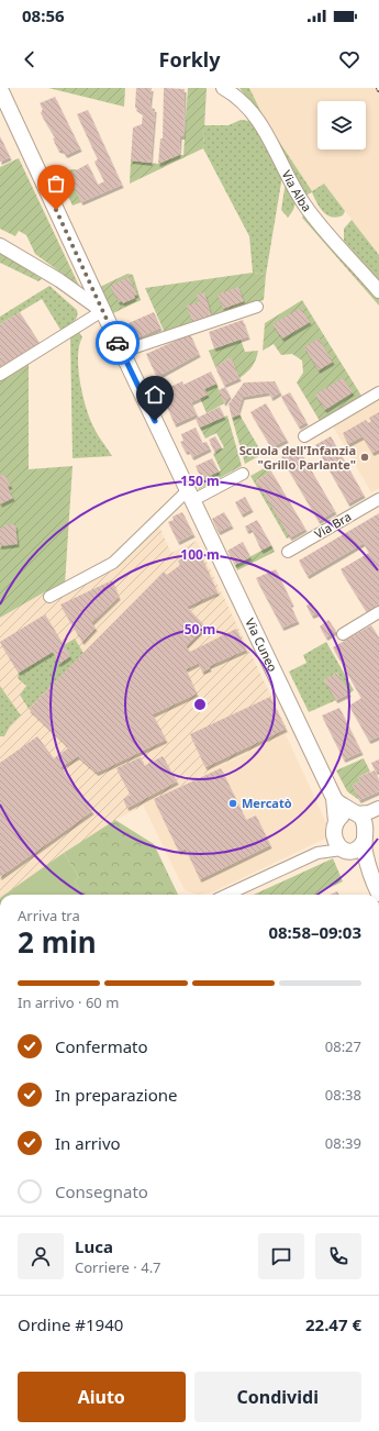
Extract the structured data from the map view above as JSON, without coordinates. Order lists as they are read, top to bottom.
{
  "streets": {
    "main road": ["Via Cuneo"],
    "street": ["Via Alba", "Via Bra"]
  },
  "places": ["Scuola dell'Infanzia \"Grillo Parlante\"", "Mercatò"],
  "page": {
    "status": "08:56",
    "header": "Forkly",
    "heading": ["2 min", "Arriva tra", "08:58–09:03"],
    "panel": [
      "Luca",
      "Corriere · 4.7",
      "Ordine #1940",
      "22.47 €"
    ],
    "bar": "In arrivo · 60 m",
    "list": [
      ["Confermato", "08:27"],
      ["In preparazione", "08:38"],
      ["In arrivo", "08:39"],
      "Consegnato"
    ],
    "buttons": ["Aiuto", "Condividi"]
  },
  "rings": ["150 m", "100 m", "50 m"]
}
